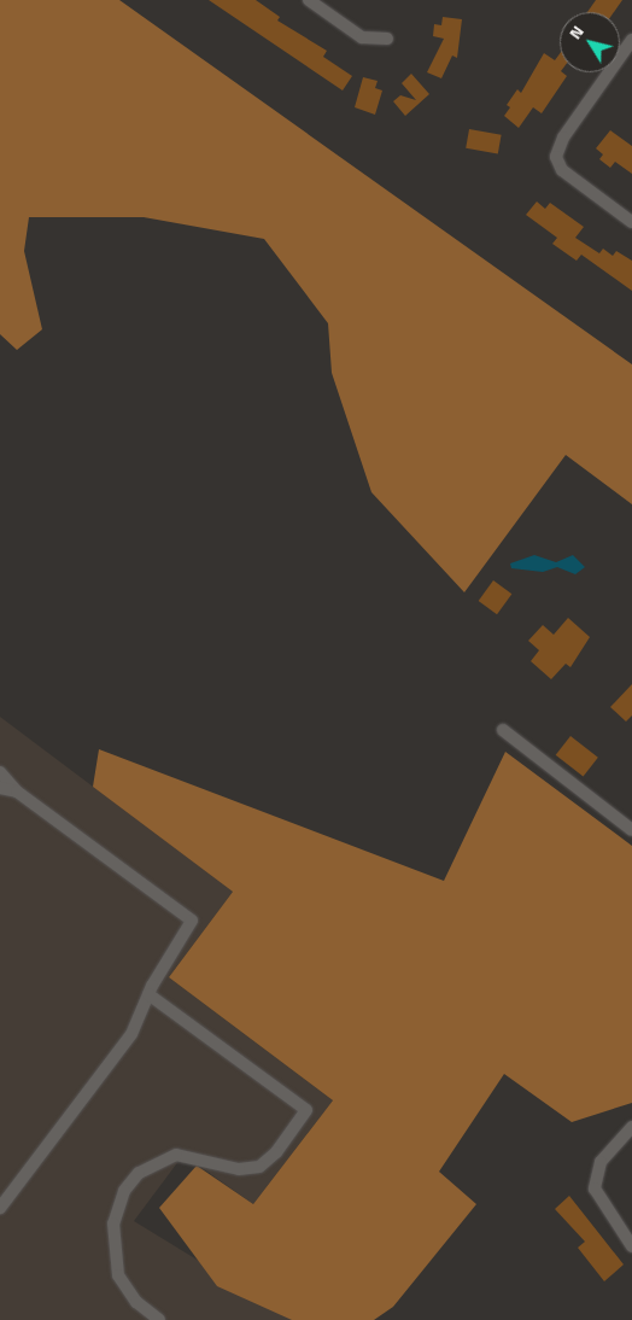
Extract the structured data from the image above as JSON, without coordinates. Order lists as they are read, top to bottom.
{
  "north": "top left"
}
